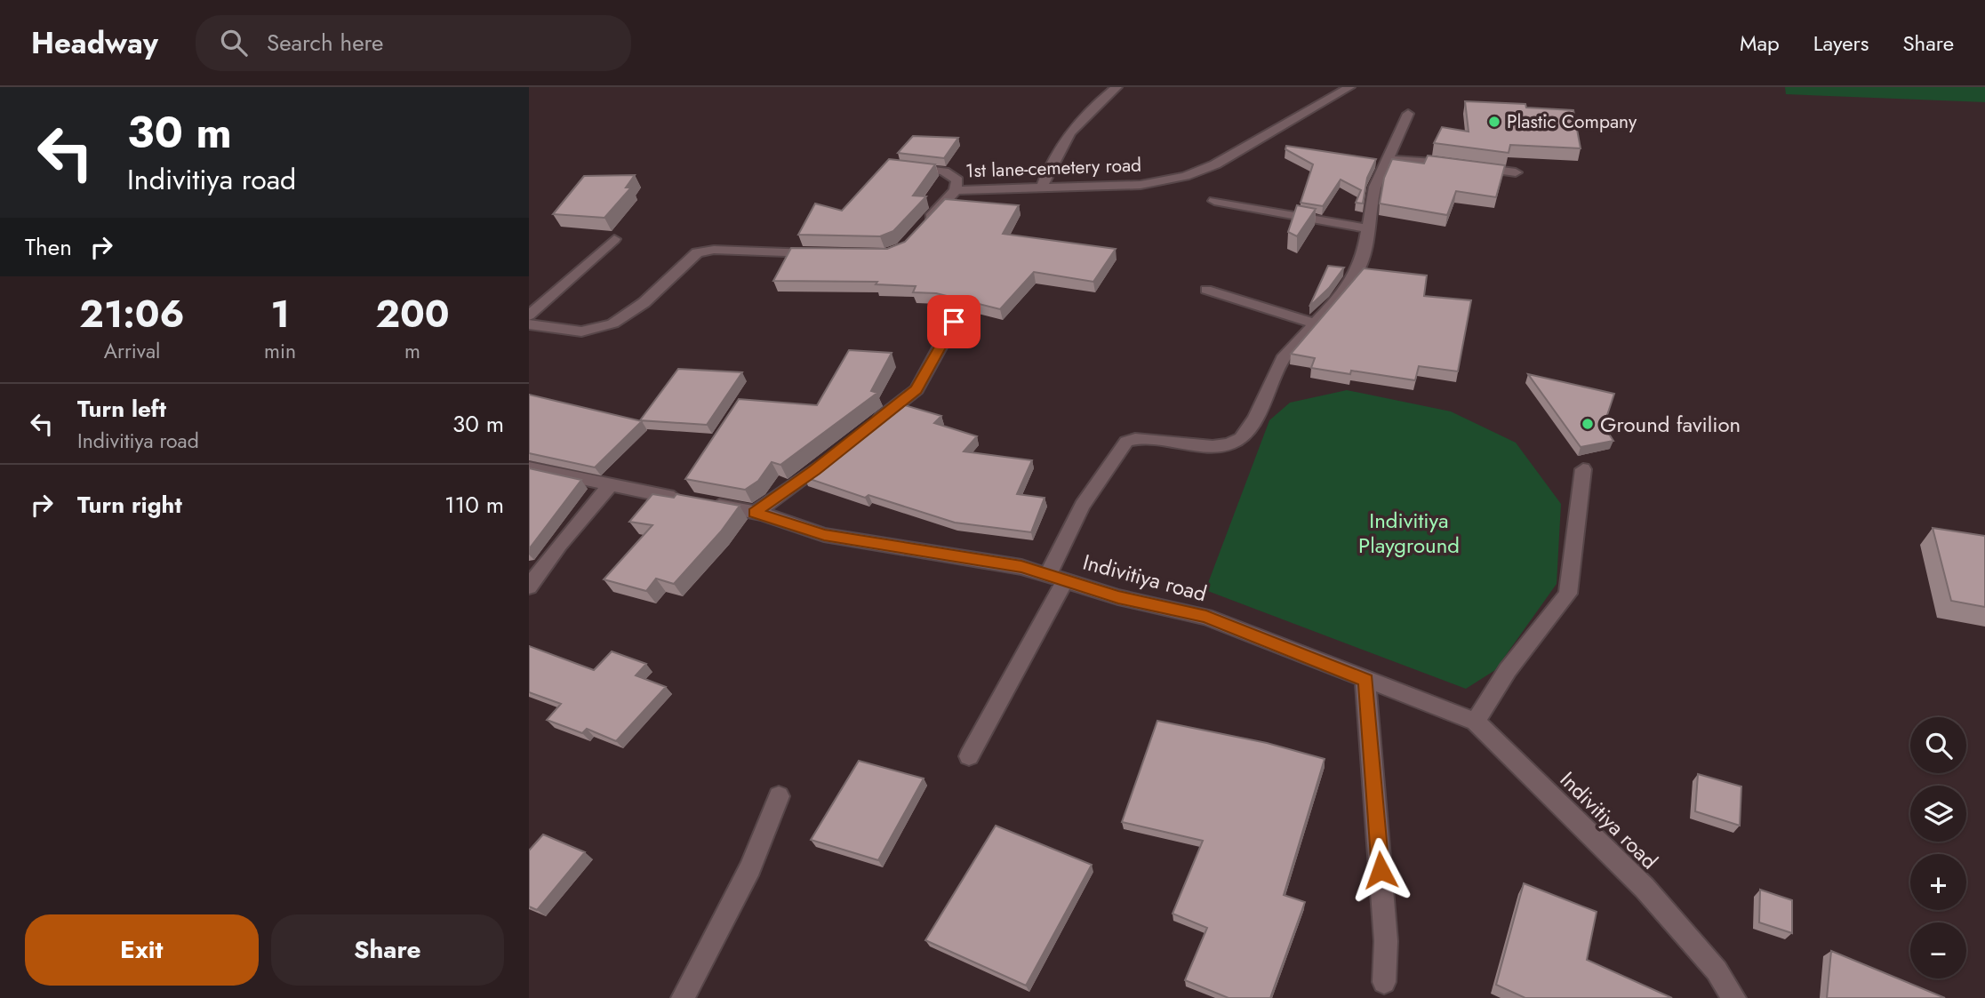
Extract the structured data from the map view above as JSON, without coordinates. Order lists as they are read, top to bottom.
{
  "streets": {
    "street": ["1st lane-cemetery road", "Indivitiya road"]
  },
  "parks": ["Indivitiya Playground"],
  "places": ["Plastic Company", "Ground favilion"],
  "page": {
    "header": "Headway",
    "search": "Search here",
    "nav": ["Map", "Layers", "Share"],
    "turn": ["30 m", "Indivitiya road"],
    "then": "Then",
    "eta": [
      "21:06",
      "Arrival",
      "1",
      "min",
      "200",
      "m"
    ],
    "list": [
      {
        "name": "Turn left",
        "note": "Indivitiya road",
        "value": "30 m"
      },
      {
        "name": "Turn right",
        "value": "110 m"
      }
    ],
    "map_buttons": ["+", "−"],
    "buttons": ["Exit", "Share"]
  }
}
